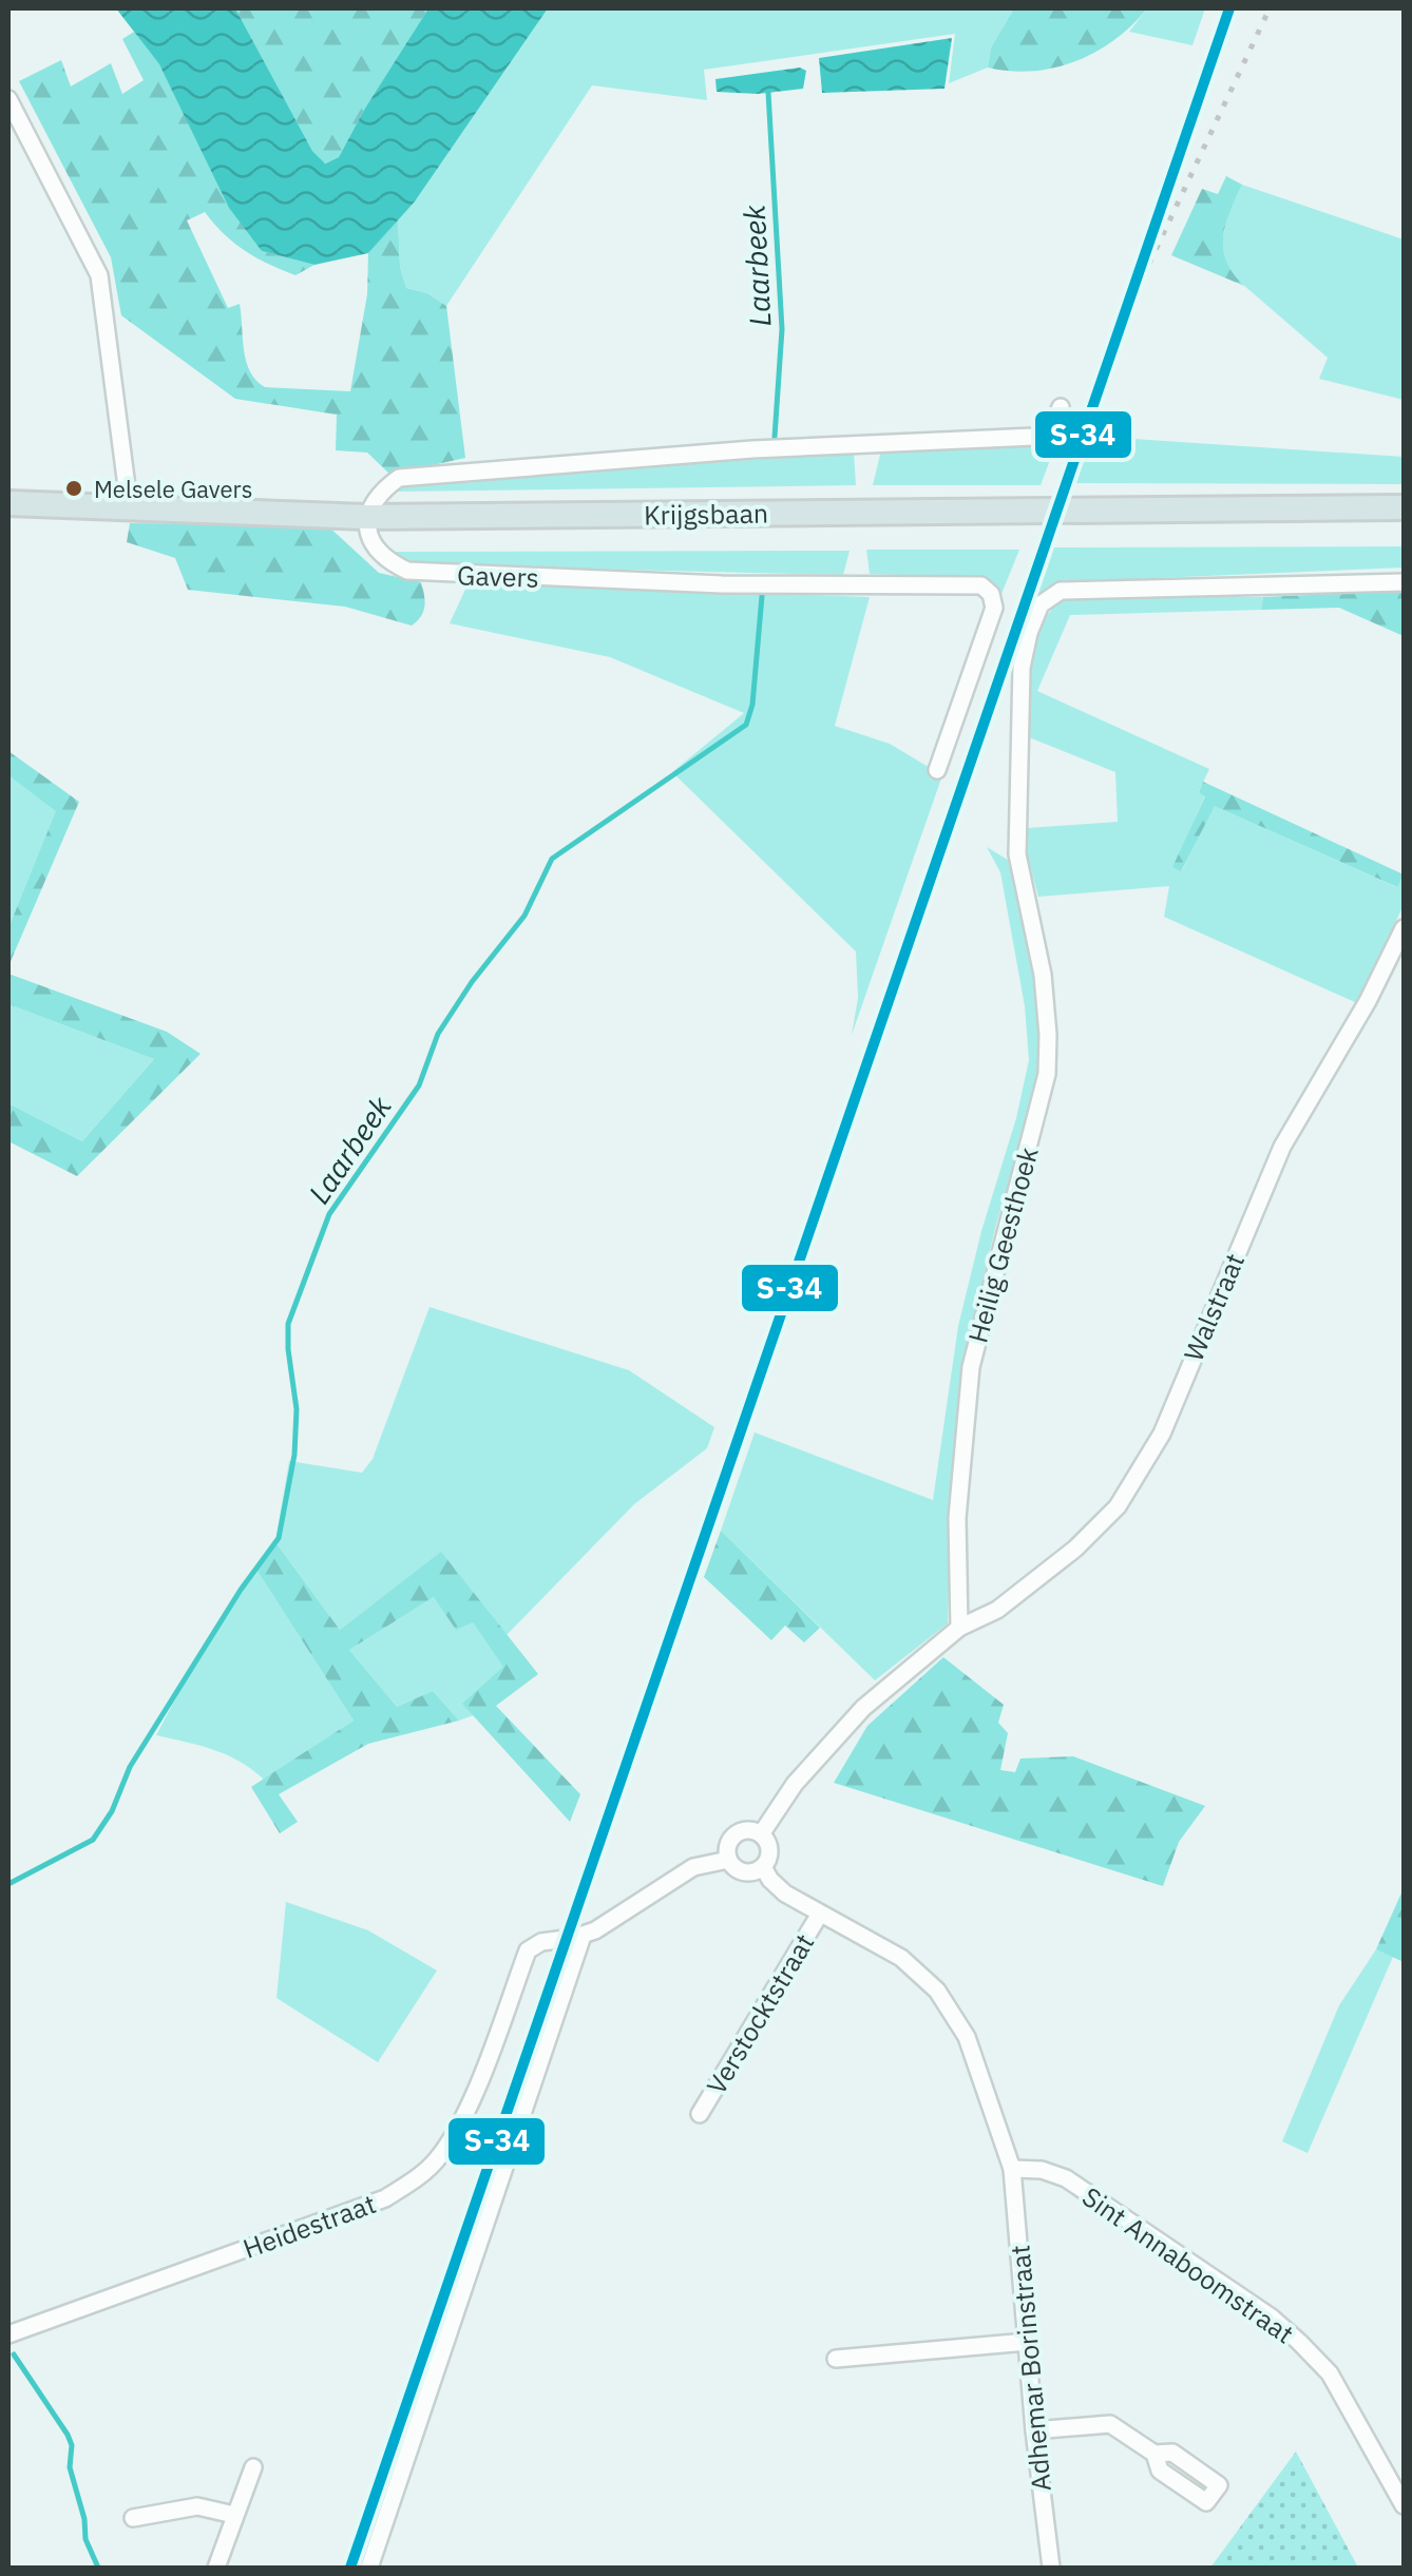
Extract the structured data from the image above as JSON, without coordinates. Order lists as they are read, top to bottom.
{
  "streets": {
    "main road": ["Krijgsbaan"],
    "street": [
      "Gavers",
      "Heilig Geesthoek",
      "Walstraat",
      "Verstocktstraat",
      "Heidestraat",
      "Sint Annaboomstraat",
      "Adhemar Borinstraat"
    ]
  },
  "crossings": [
    ["Krijgsbaan", "Gavers"],
    ["Heilig Geesthoek", "Walstraat"],
    ["Sint Annaboomstraat", "Adhemar Borinstraat"]
  ],
  "water": ["Laarbeek"],
  "places": ["Melsele Gavers"],
  "lines": ["transit line S-34"]
}
